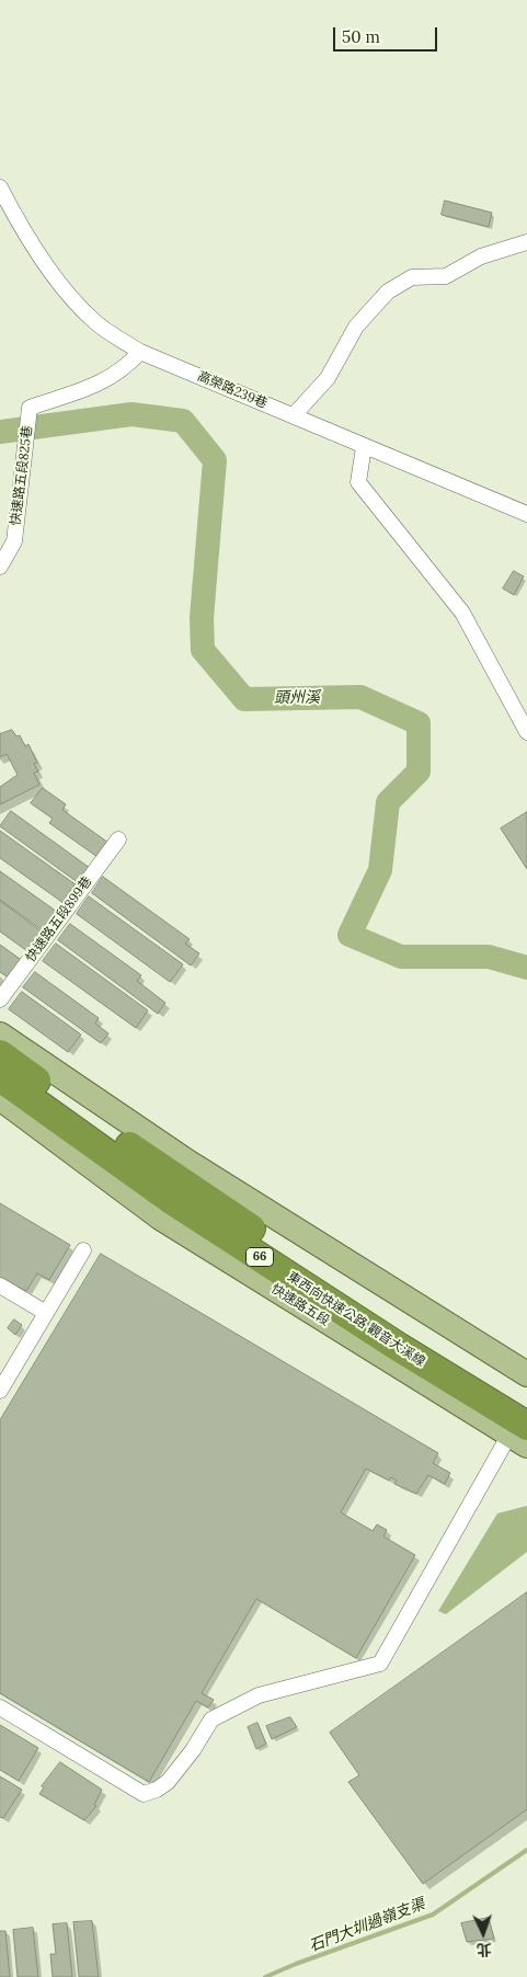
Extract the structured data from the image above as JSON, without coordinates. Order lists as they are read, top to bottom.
{
  "streets": {
    "highway": ["66", "東西向快速公路 觀音大溪線"],
    "main road": ["快速路五段"],
    "street": ["高榮路239巷", "快速路五段825巷", "快速路五段899巷"]
  },
  "crossings": [
    ["高榮路239巷", "快速路五段825巷"],
    ["快速路五段", "東西向快速公路 觀音大溪線"]
  ],
  "water": ["頭州溪", "石門大圳過嶺支渠"],
  "scale_bar": "50 m",
  "north": "bottom"
}
